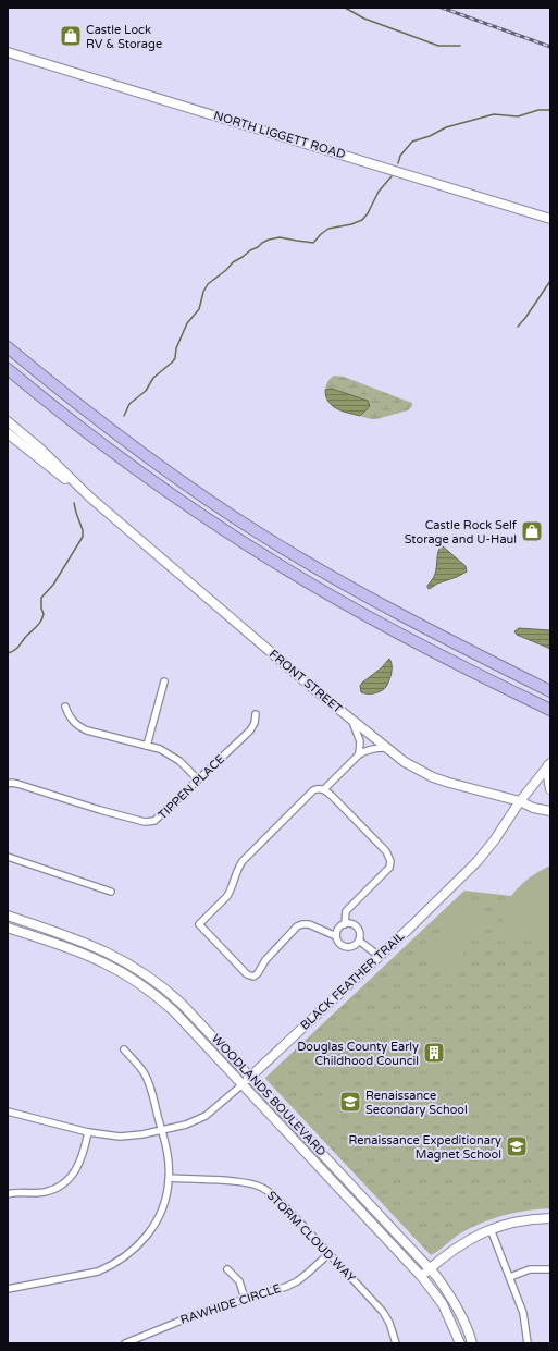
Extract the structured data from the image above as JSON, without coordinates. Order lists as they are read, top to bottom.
{
  "streets": {
    "street": [
      "NORTH LIGGETT ROAD",
      "FRONT STREET",
      "TIPPEN PLACE",
      "BLACK FEATHER TRAIL",
      "WOODLANDS BOULEVARD",
      "STORM CLOUD WAY",
      "RAWHIDE CIRCLE"
    ]
  },
  "crossings": [
    ["FRONT STREET", "BLACK FEATHER TRAIL"],
    ["BLACK FEATHER TRAIL", "WOODLANDS BOULEVARD"],
    ["STORM CLOUD WAY", "RAWHIDE CIRCLE"]
  ],
  "places": {
    "shop": ["Castle Lock RV & Storage", "Castle Rock Self Storage and U-Haul"],
    "building": ["Douglas County Early Childhood Council"],
    "school or university": ["Renaissance Secondary School", "Renaissance Expeditionary Magnet School"]
  }
}
